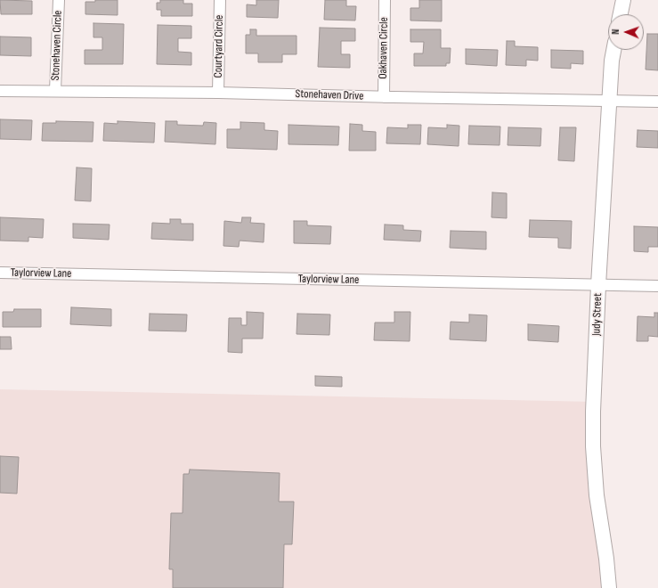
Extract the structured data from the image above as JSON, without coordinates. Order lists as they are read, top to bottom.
{
  "streets": {
    "street": [
      "Stonehaven Circle",
      "Courtyard Circle",
      "Oakhaven Circle",
      "Stonehaven Drive",
      "Taylorview Lane",
      "Judy Street"
    ]
  },
  "crossings": [
    ["Stonehaven Circle", "Stonehaven Drive"],
    ["Courtyard Circle", "Stonehaven Drive"],
    ["Oakhaven Circle", "Stonehaven Drive"],
    ["Stonehaven Drive", "Judy Street"],
    ["Taylorview Lane", "Judy Street"]
  ],
  "north": "left"
}
